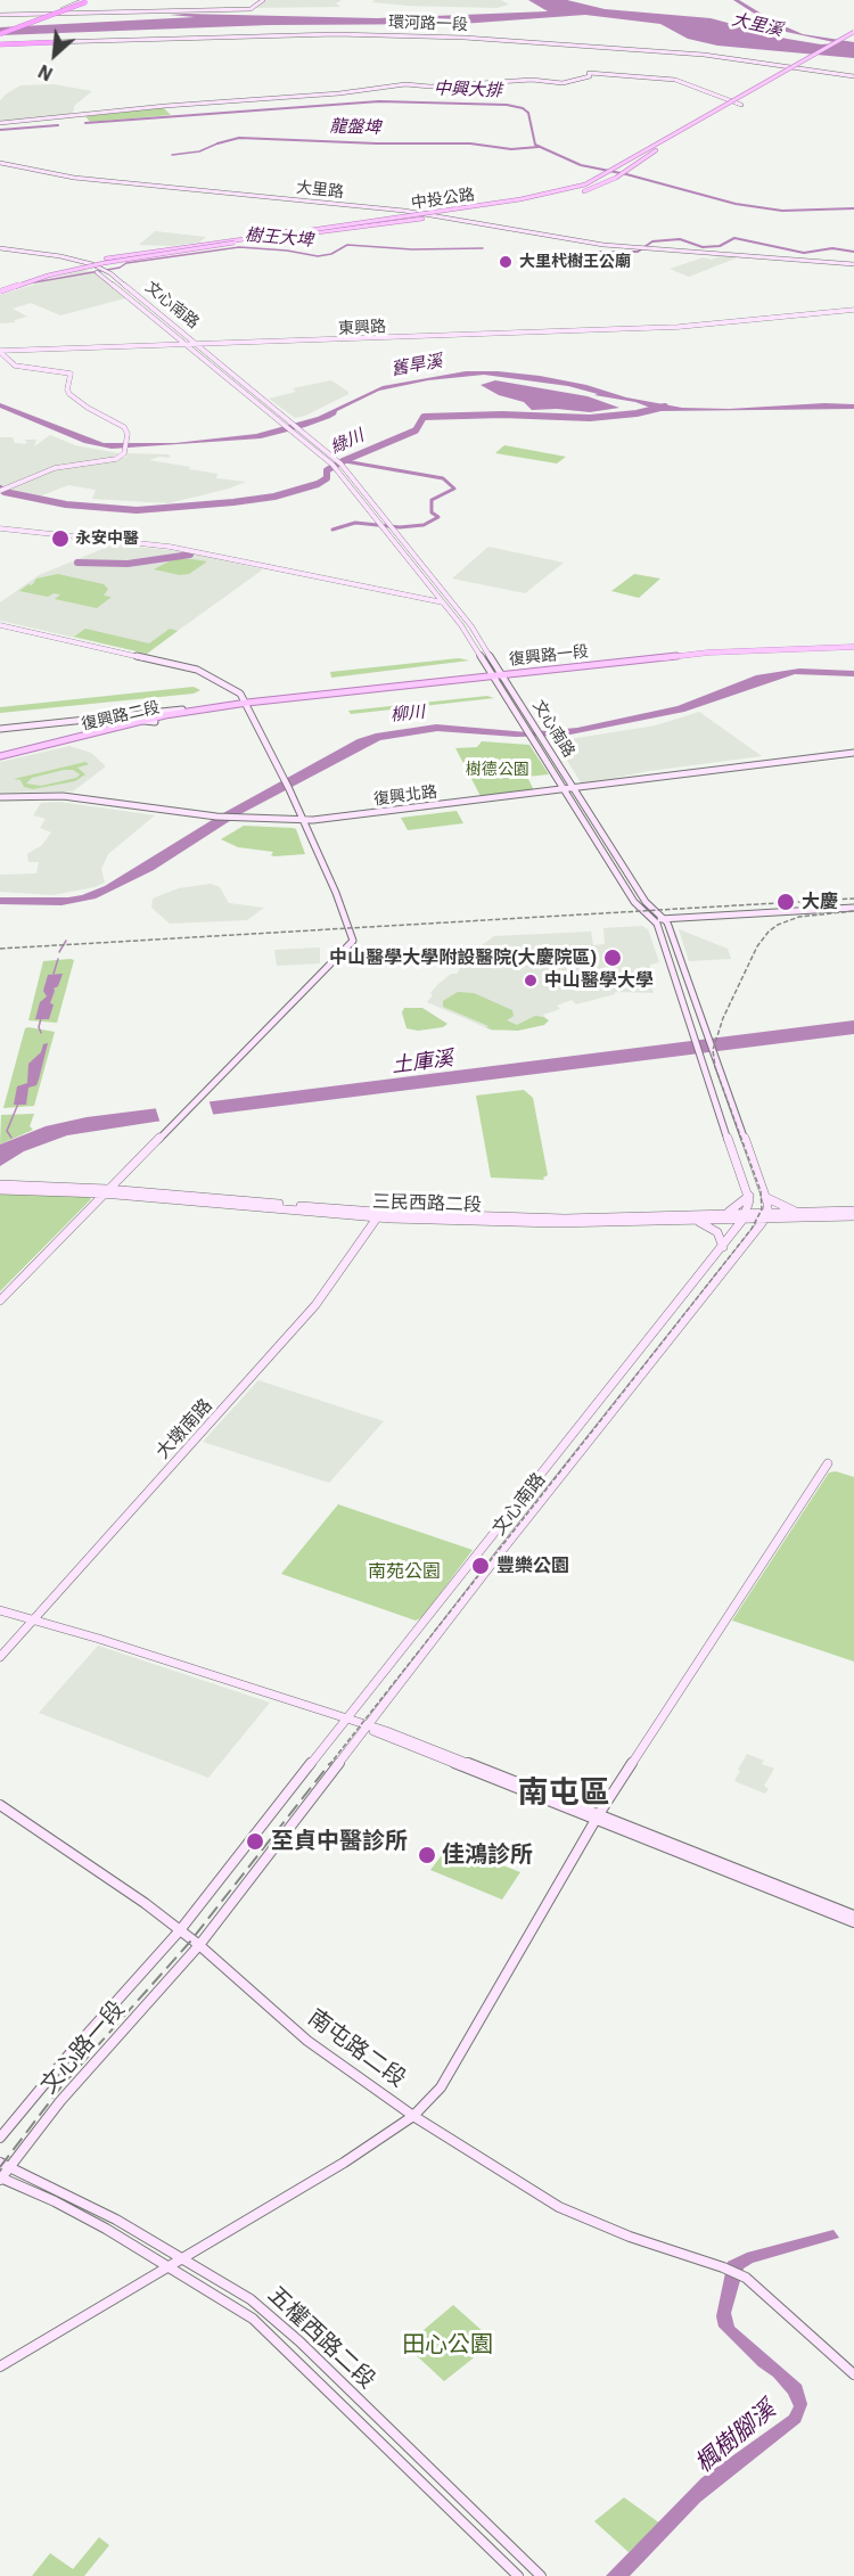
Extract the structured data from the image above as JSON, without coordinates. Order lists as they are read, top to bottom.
{
  "streets": {
    "main road": ["中投公路", "復興路一段", "復興路二段"],
    "street": [
      "環河路一段",
      "大里路",
      "文心南路",
      "東興路",
      "復興北路",
      "三民西路二段",
      "大墩南路",
      "文心路一段",
      "南屯路二段",
      "五權西路二段"
    ]
  },
  "crossings": [
    ["文心南路", "東興路"],
    ["文心南路", "復興路一段"],
    ["文心南路", "復興北路"],
    ["文心南路", "三民西路二段"],
    ["文心南路", "文心路一段"],
    ["文心南路", "南屯路二段"],
    ["復興路一段", "復興路二段"],
    ["三民西路二段", "大墩南路"],
    ["文心路一段", "南屯路二段"],
    ["文心路一段", "五權西路二段"]
  ],
  "districts": ["南屯區"],
  "water": [
    "大里溪",
    "中興大排",
    "龍盤埤",
    "樹王大埤",
    "舊旱溪",
    "綠川",
    "柳川",
    "土庫溪",
    "楓樹腳溪"
  ],
  "parks": ["樹德公園", "南苑公園", "田心公園"],
  "places": [
    "大里杙樹王公廟",
    "永安中醫",
    "大慶",
    "中山醫學大學附設醫院(大慶院區)",
    "中山醫學大學",
    "豐樂公園",
    "至貞中醫診所",
    "佳鴻診所"
  ],
  "north": "bottom left"
}
